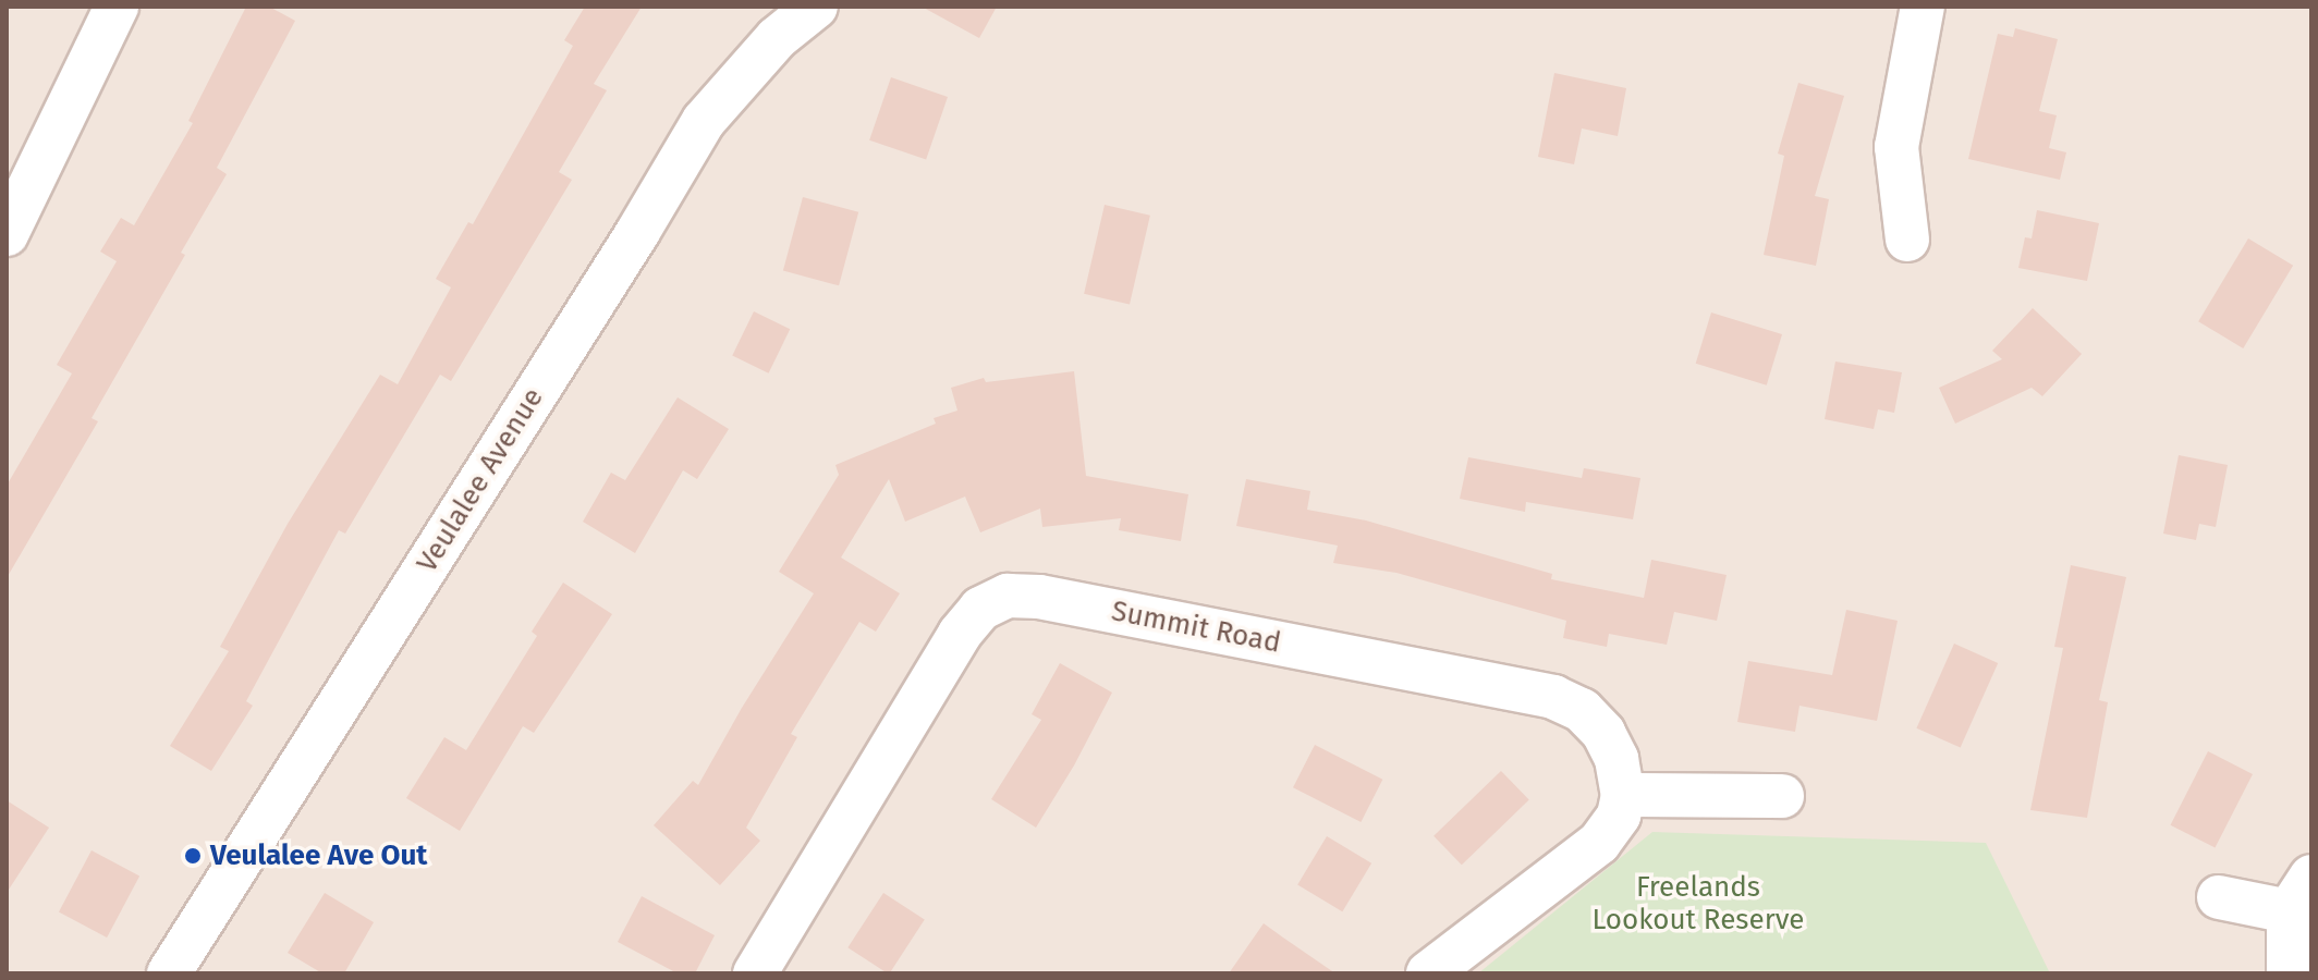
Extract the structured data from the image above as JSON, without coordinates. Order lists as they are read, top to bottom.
{
  "streets": {
    "street": ["Veulalee Avenue", "Summit Road"]
  },
  "parks": ["Freelands Lookout Reserve"],
  "places": ["Veulalee Ave Out"]
}
